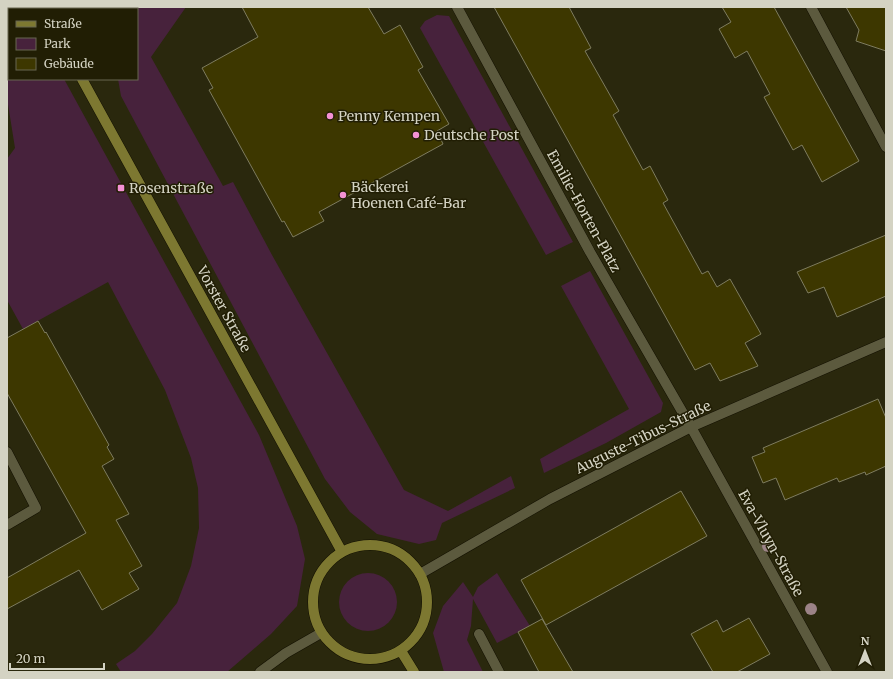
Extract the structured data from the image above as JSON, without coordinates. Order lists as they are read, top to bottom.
{
  "streets": {
    "main road": ["Vorster Straße"],
    "street": ["Emilie-Horten-Platz", "Auguste-Tibus-Straße", "Eva-Vluyn-Straße"]
  },
  "crossings": [
    ["Emilie-Horten-Platz", "Auguste-Tibus-Straße"],
    ["Emilie-Horten-Platz", "Eva-Vluyn-Straße"],
    ["Vorster Straße", "Auguste-Tibus-Straße"],
    ["Auguste-Tibus-Straße", "Eva-Vluyn-Straße"]
  ],
  "places": {
    "other": ["Penny Kempen", "Deutsche Post", "Bäckerei Hoenen Café-Bar"],
    "transit": ["Rosenstraße"]
  },
  "legend": ["Straße", "Park", "Gebäude"],
  "scale_bar": "20 m",
  "north": "top"
}
